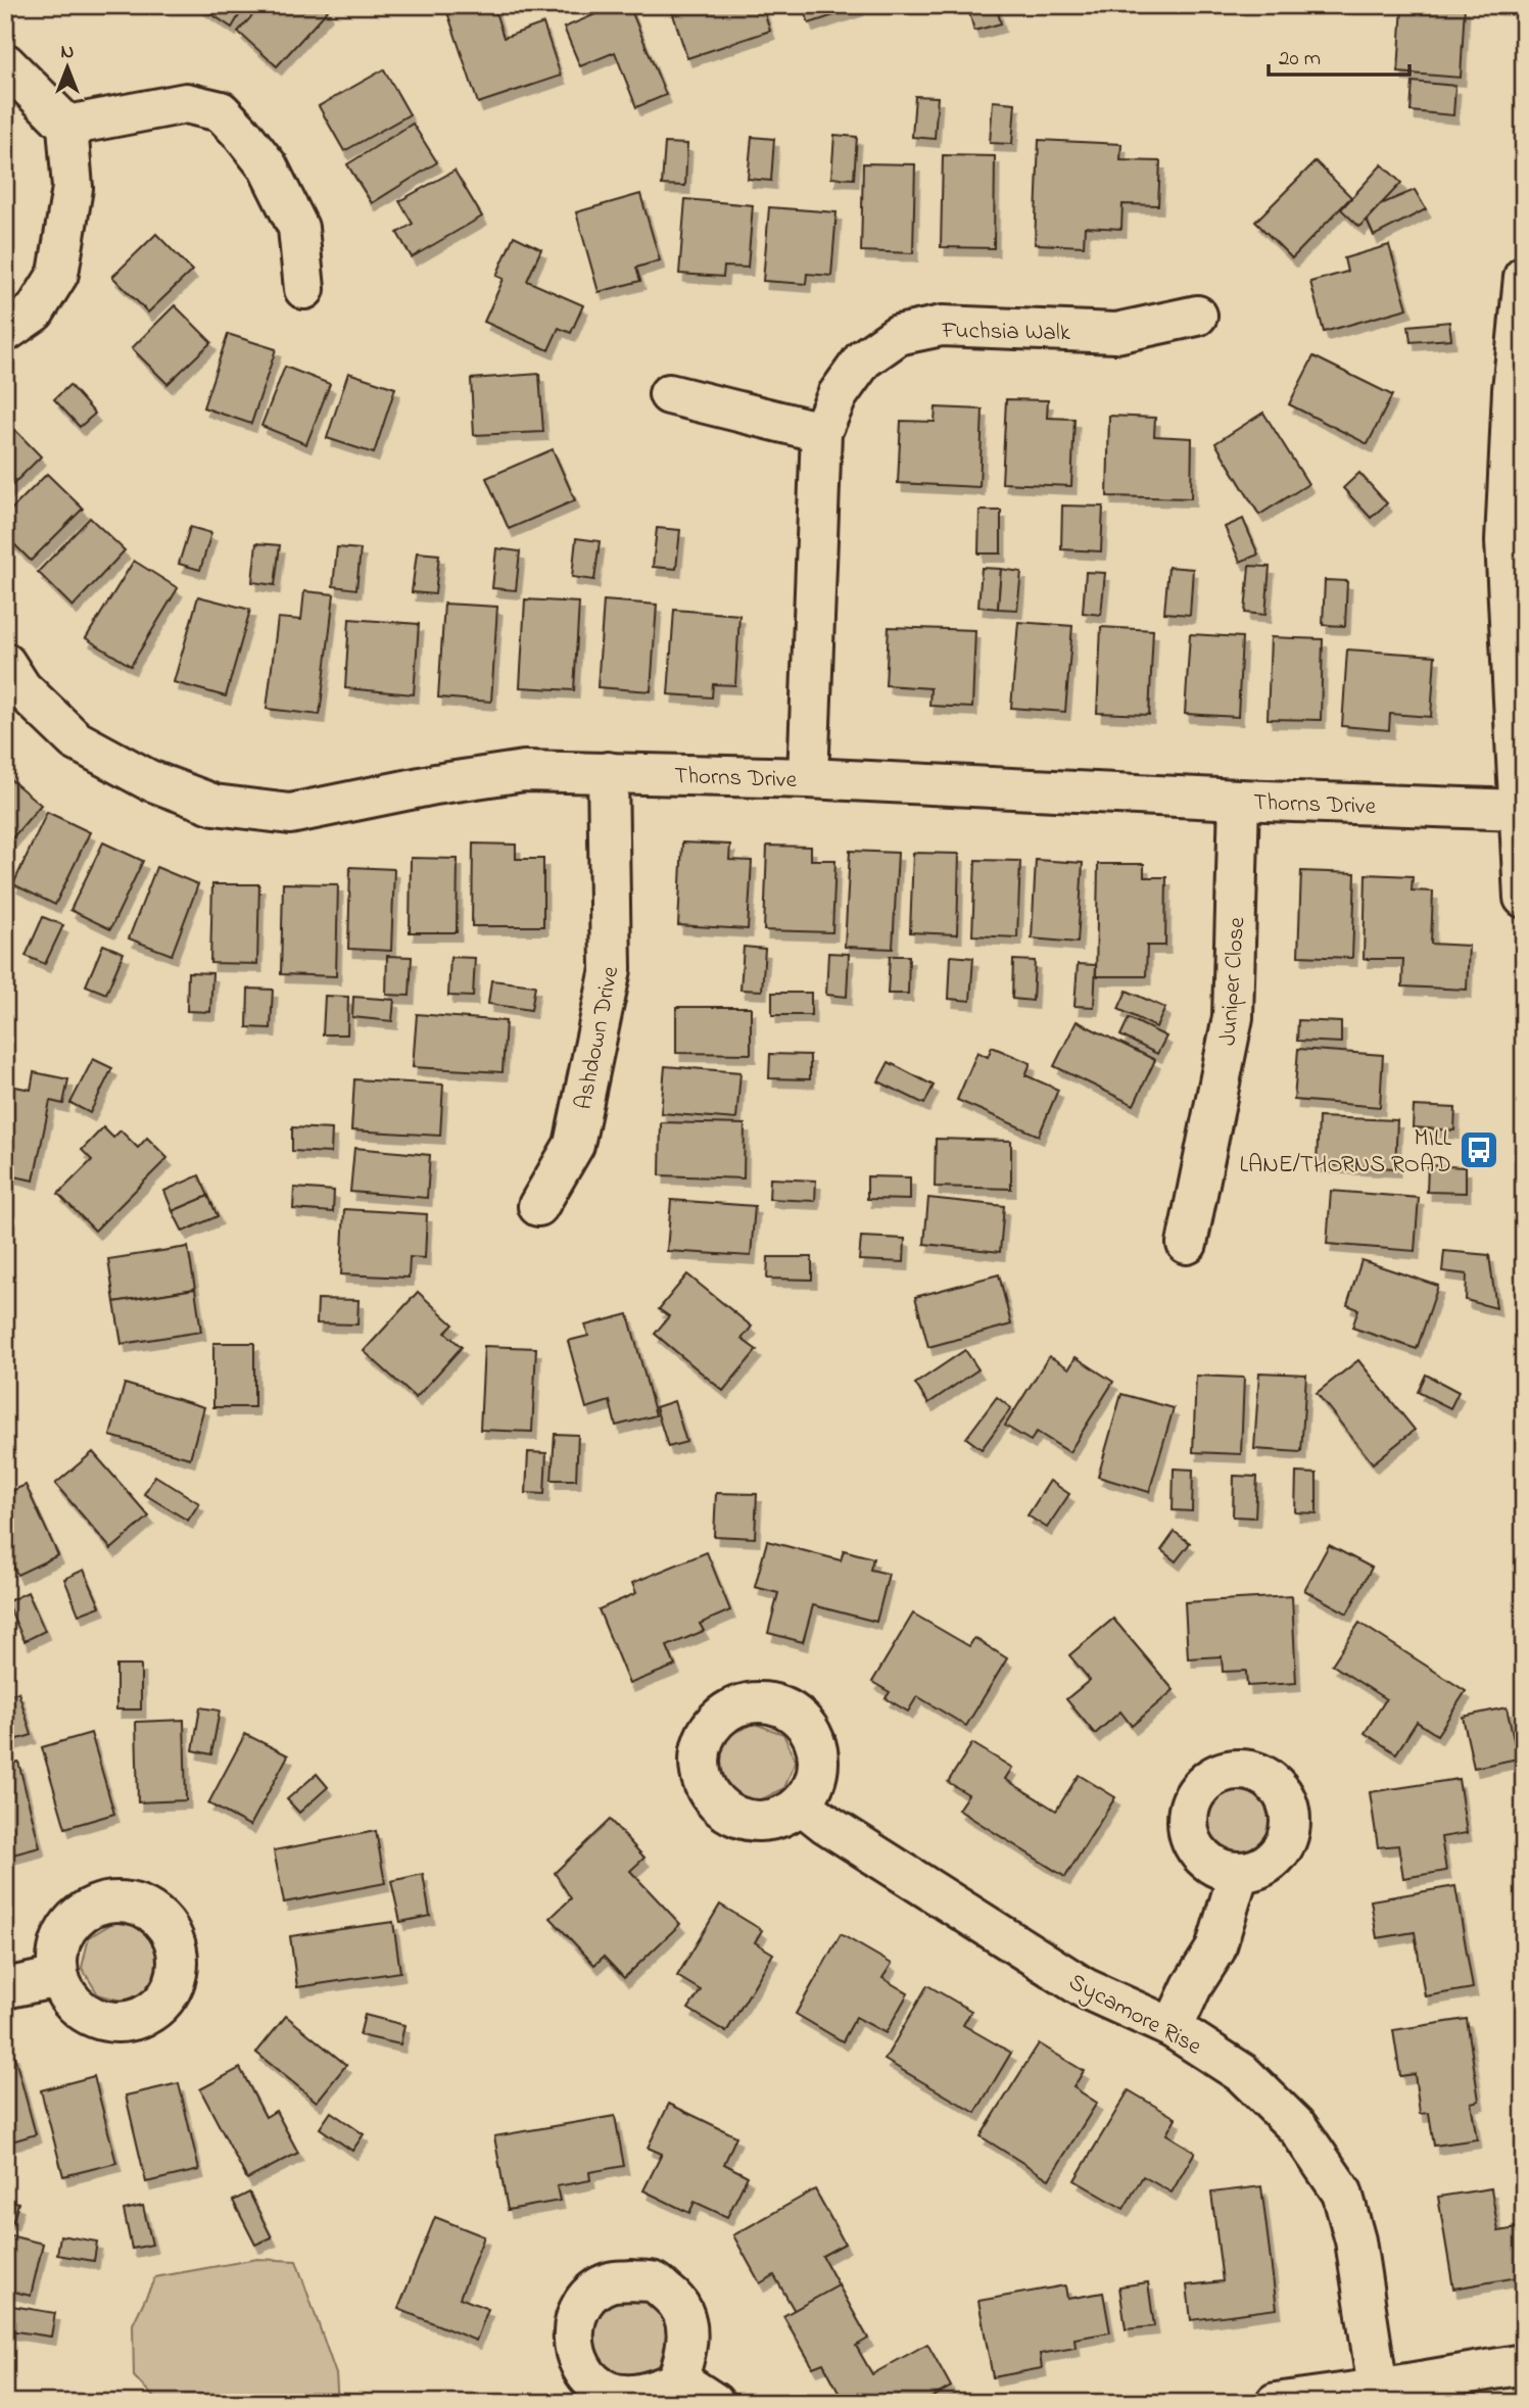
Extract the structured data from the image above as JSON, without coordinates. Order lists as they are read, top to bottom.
{
  "streets": {
    "street": [
      "Fuchsia Walk",
      "Thorns Drive",
      "Juniper Close",
      "Ashdown Drive",
      "Sycamore Rise"
    ]
  },
  "crossings": [
    ["Fuchsia Walk", "Thorns Drive"],
    ["Thorns Drive", "Juniper Close"],
    ["Thorns Drive", "Ashdown Drive"]
  ],
  "places": {
    "bus stop": ["MILL LANE/THORNS ROAD"]
  },
  "scale_bar": "20 m",
  "north": "top"
}
